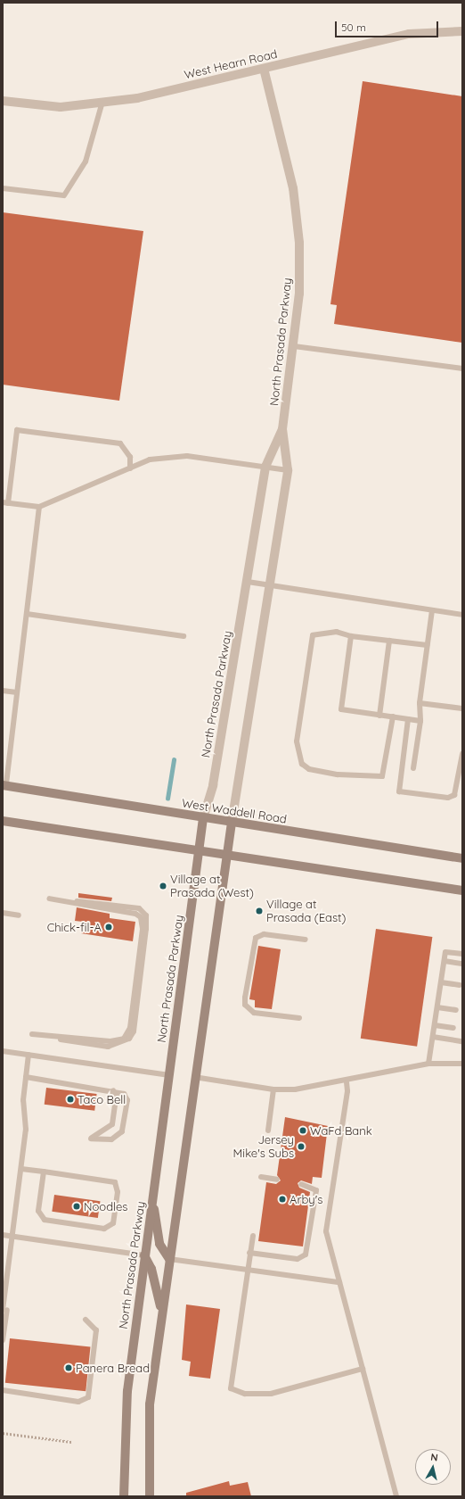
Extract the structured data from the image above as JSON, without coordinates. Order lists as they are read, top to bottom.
{
  "streets": {
    "street": ["West Hearn Road", "North Prasada Parkway", "West Waddell Road"]
  },
  "crossings": [
    ["West Hearn Road", "North Prasada Parkway"],
    ["North Prasada Parkway", "West Waddell Road"]
  ],
  "places": [
    "Village at Prasada (West)",
    "Village at Prasada (East)",
    "Chick-fil-A",
    "Taco Bell",
    "WaFd Bank",
    "Jersey Mike's Subs",
    "Arby's",
    "Noodles",
    "Panera Bread"
  ],
  "scale_bar": "50 m",
  "north": "top"
}
